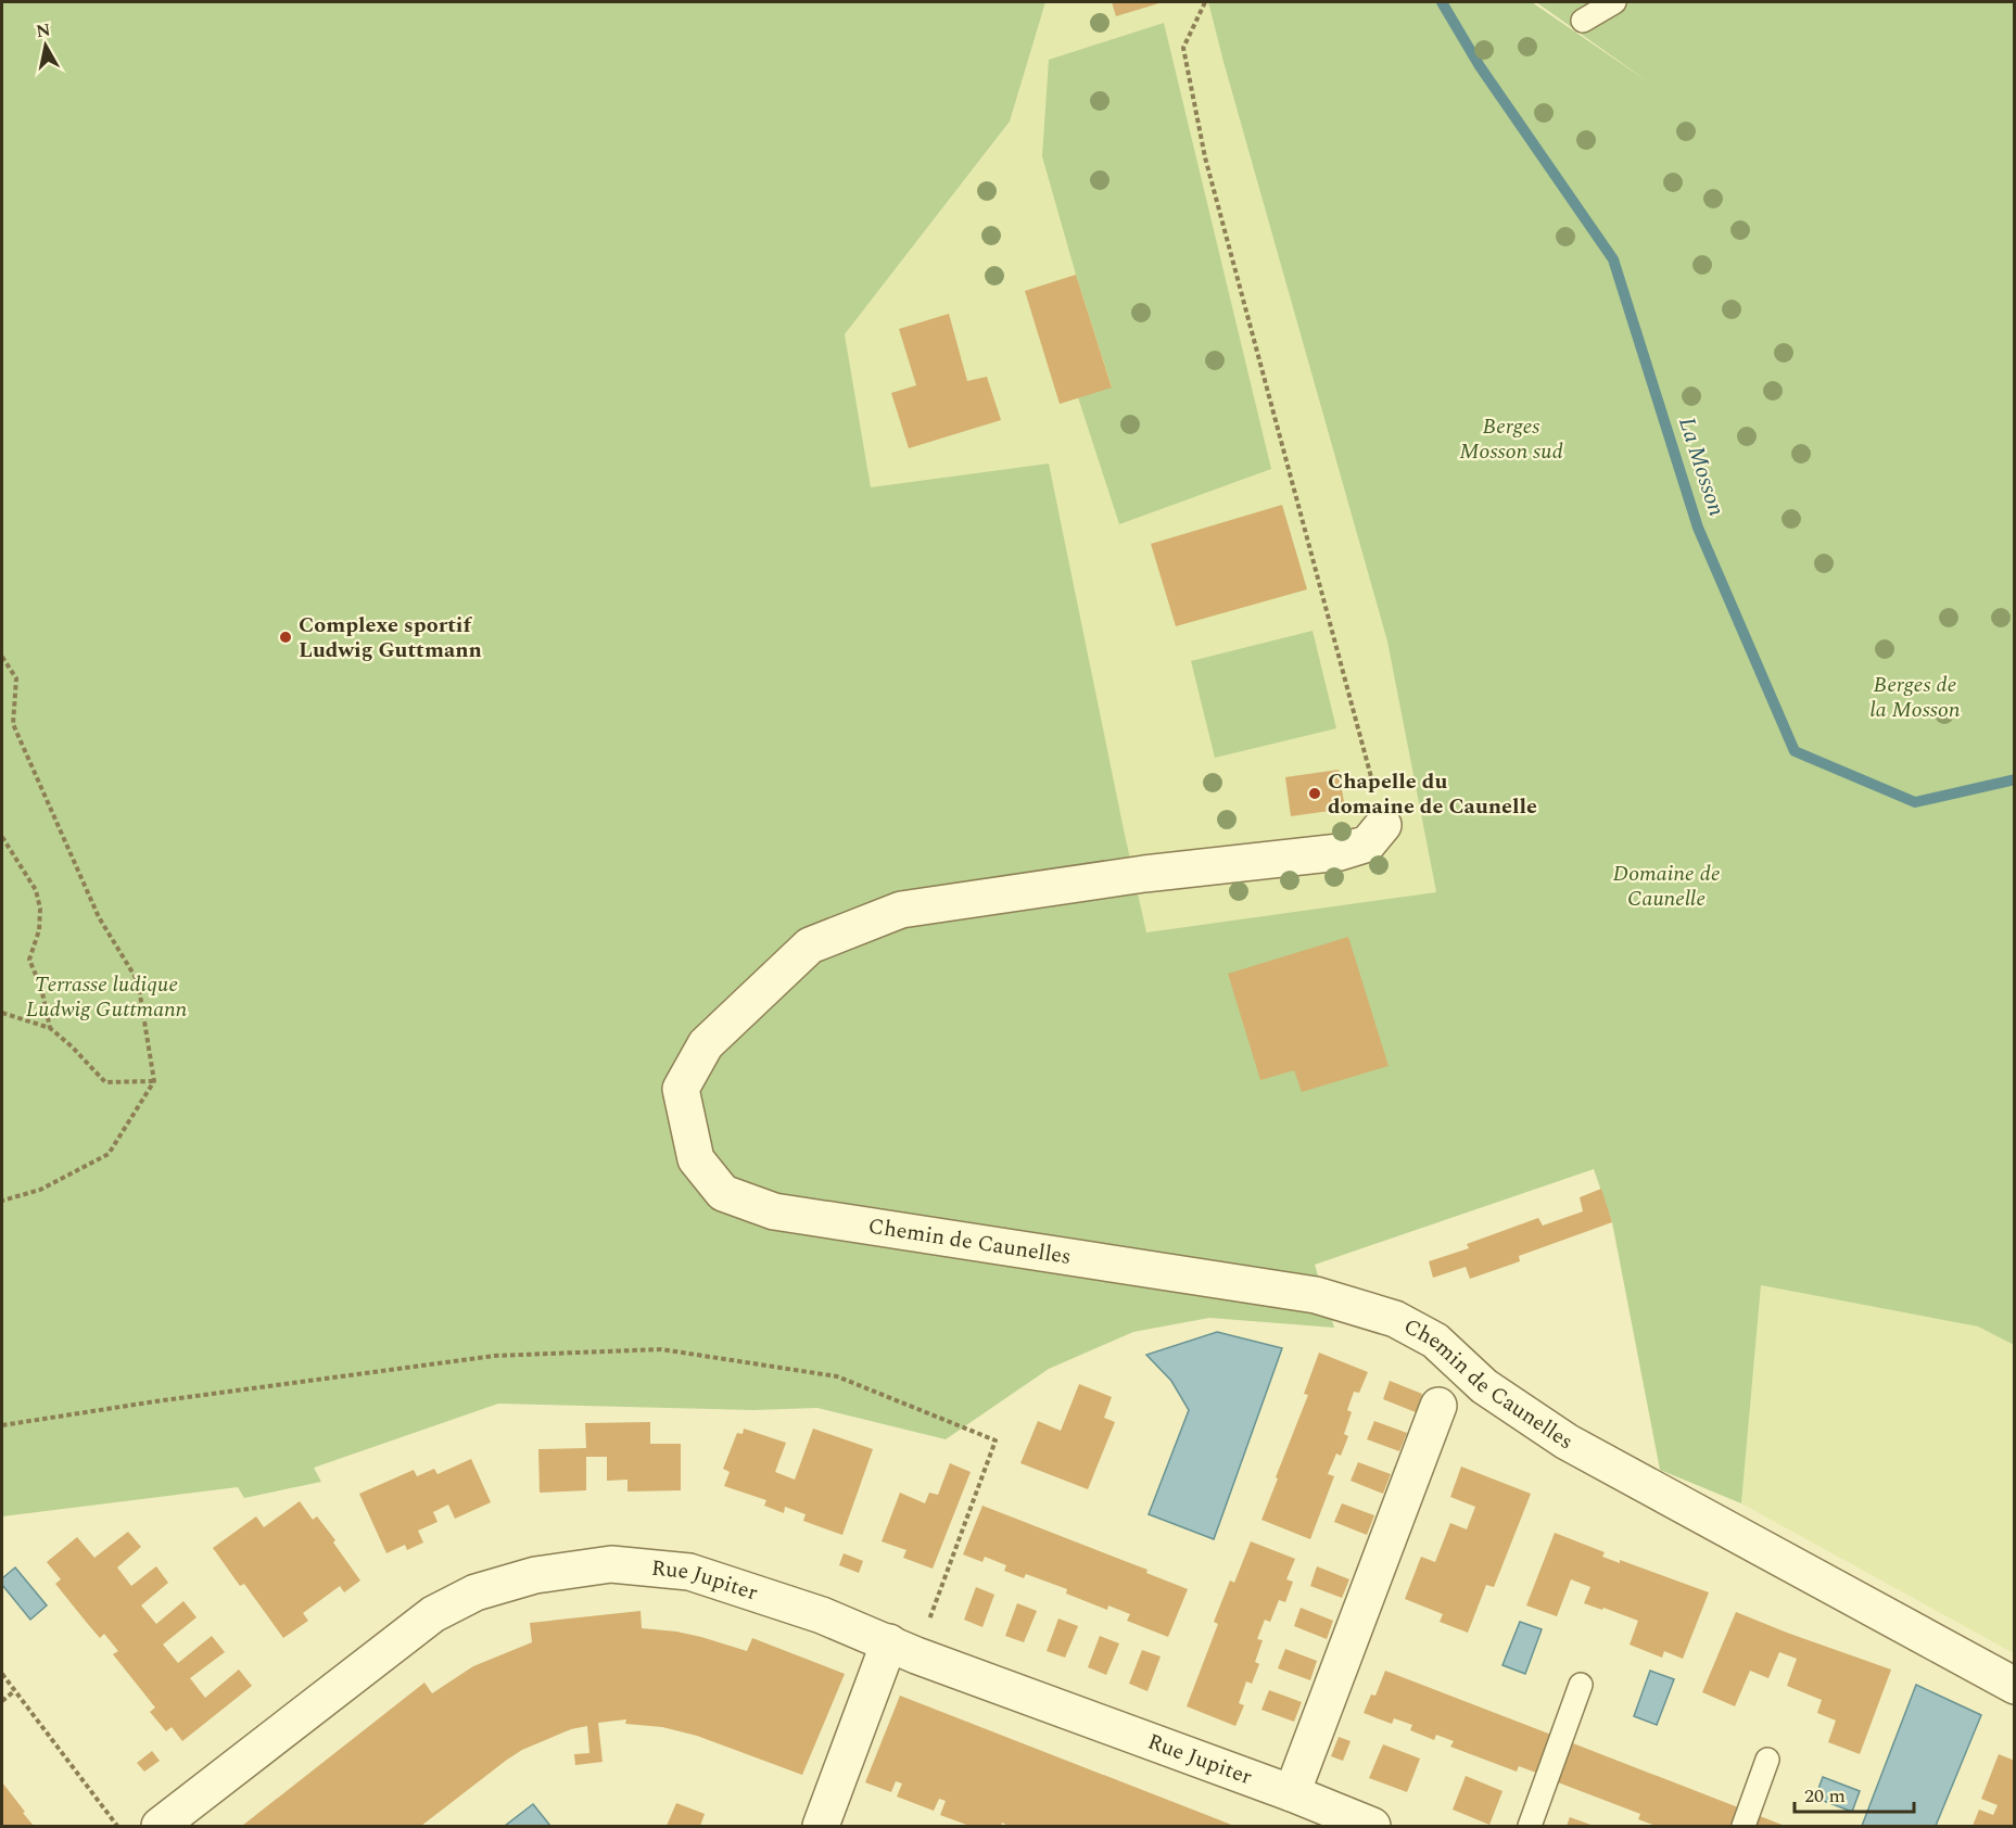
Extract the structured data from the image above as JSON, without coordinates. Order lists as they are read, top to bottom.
{
  "streets": {
    "street": ["Chemin de Caunelles", "Rue Jupiter"]
  },
  "water": ["La Mosson"],
  "parks": [
    "Berges Mosson sud",
    "Berges de la Mosson",
    "Domaine de Caunelle",
    "Terrasse ludique Ludwig Guttmann"
  ],
  "places": ["Complexe sportif Ludwig Guttmann", "Chapelle du domaine de Caunelle"],
  "scale_bar": "20 m",
  "north": "top"
}
